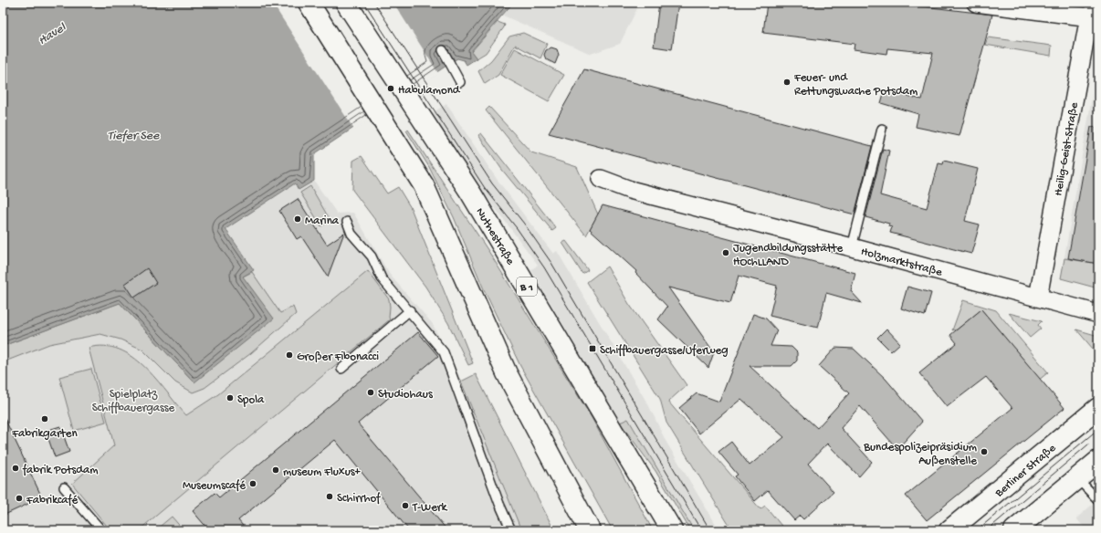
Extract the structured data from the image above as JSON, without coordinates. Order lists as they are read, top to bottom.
{
  "streets": {
    "main road": ["Nuthestraße", "B 1", "Berliner Straße"],
    "street": ["Heilig-Geist-Straße", "Holzmarktstraße"]
  },
  "crossings": [
    ["Heilig-Geist-Straße", "Holzmarktstraße"]
  ],
  "water": ["Havel", "Tiefer See"],
  "parks": ["Spielplatz Schiffbauergasse"],
  "places": {
    "other": [
      "Feuer- und Rettungswache Potsdam",
      "Habulamond",
      "Marina",
      "Jugendbildungsstätte HOchLLAND",
      "Großer Fibonacci",
      "Studiohaus",
      "Spola",
      "Fabrikgarten",
      "Bundespolizeipräsidium Außenstelle",
      "fabrik Potsdam",
      "museum Fluxus+",
      "Museumscafé",
      "Schirrhof",
      "Fabrikcafé",
      "T-Werk"
    ],
    "transit": ["Schiffbauergasse/Uferweg"]
  }
}
